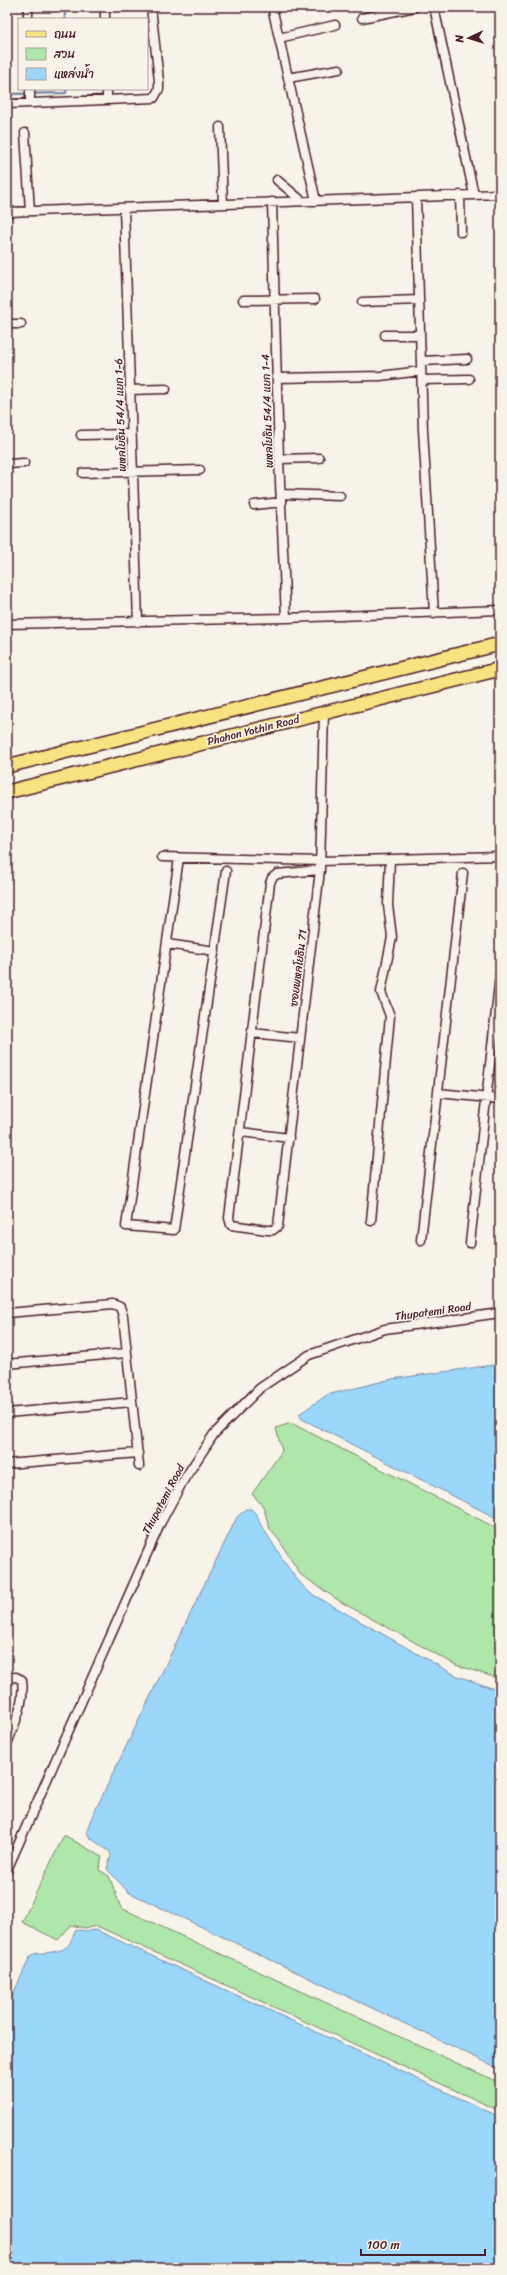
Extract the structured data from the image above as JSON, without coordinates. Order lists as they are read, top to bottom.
{
  "streets": {
    "main road": ["Phahon Yothin Road"],
    "street": [
      "พหลโยธิน 54/4 แยก 1-4",
      "พหลโยธิน 54/4 แยก 1-6",
      "ซอยพหลโยธิน 71",
      "Thupatemi Road"
    ]
  },
  "crossings": [
    ["Phahon Yothin Road", "ซอยพหลโยธิน 71"]
  ],
  "legend": ["ถนน", "สวน", "แหล่งน้ำ"],
  "scale_bar": "100 m",
  "north": "left"
}
